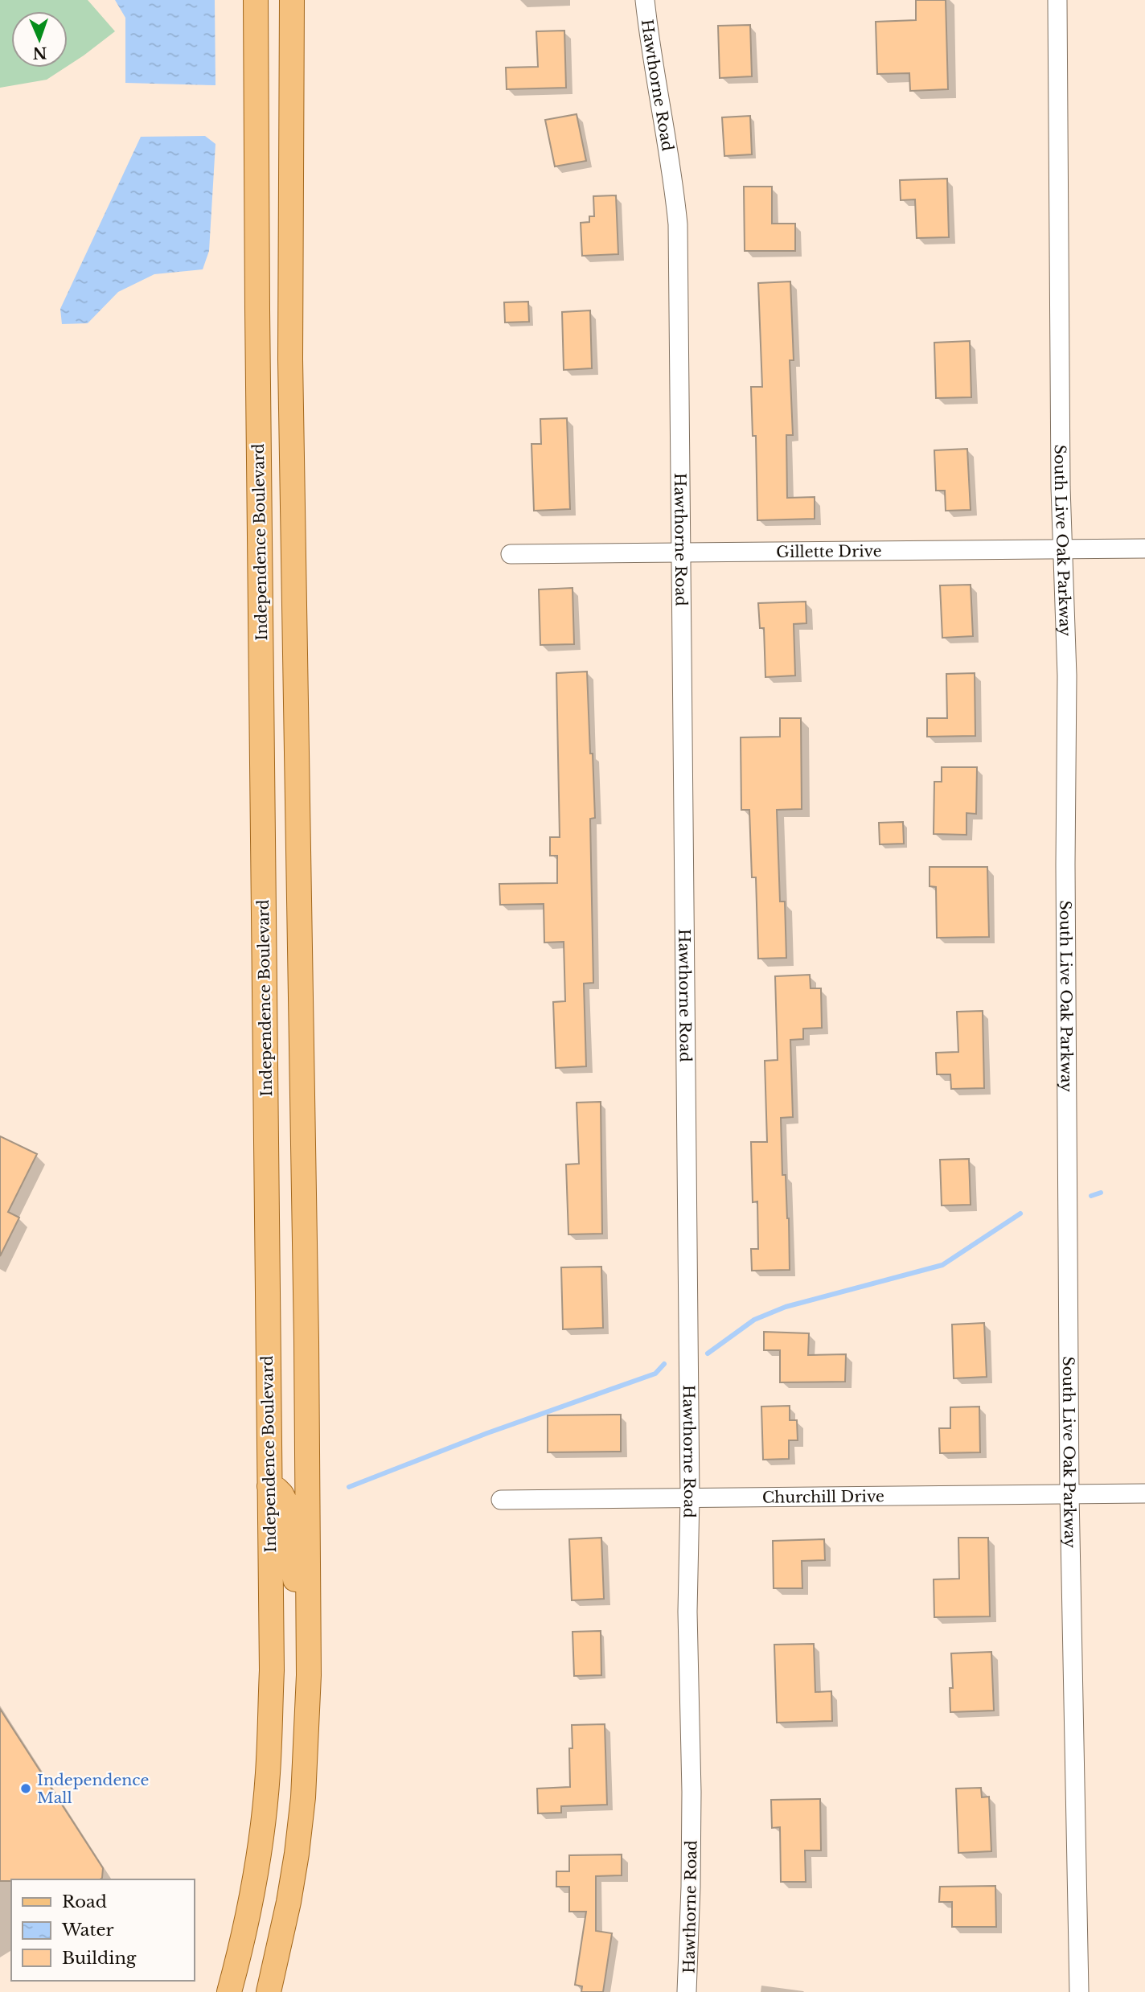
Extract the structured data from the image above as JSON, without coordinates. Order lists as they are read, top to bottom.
{
  "streets": {
    "main road": ["Independence Boulevard"],
    "street": [
      "Hawthorne Road",
      "South Live Oak Parkway",
      "Gillette Drive",
      "Churchill Drive"
    ]
  },
  "crossings": [
    ["Hawthorne Road", "Gillette Drive"],
    ["Hawthorne Road", "Churchill Drive"],
    ["South Live Oak Parkway", "Gillette Drive"],
    ["South Live Oak Parkway", "Churchill Drive"]
  ],
  "places": ["Independence Mall"],
  "legend": ["Road", "Water", "Building"],
  "north": "bottom"
}
